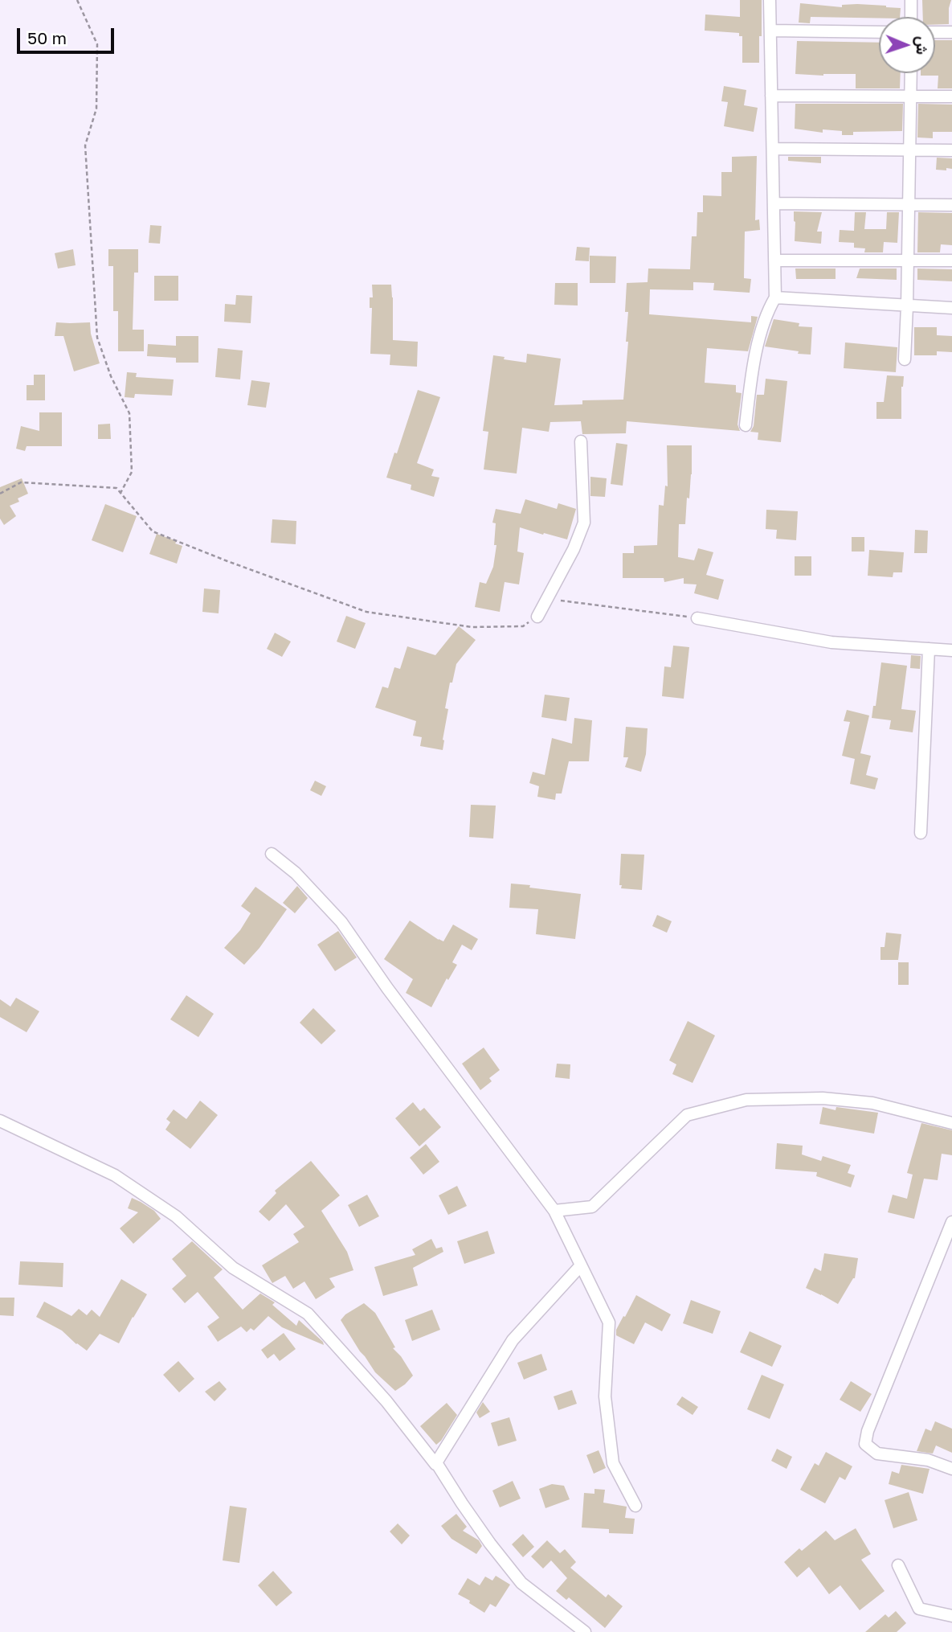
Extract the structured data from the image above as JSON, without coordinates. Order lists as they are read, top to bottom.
{
  "scale_bar": "50 m",
  "north": "right"
}
